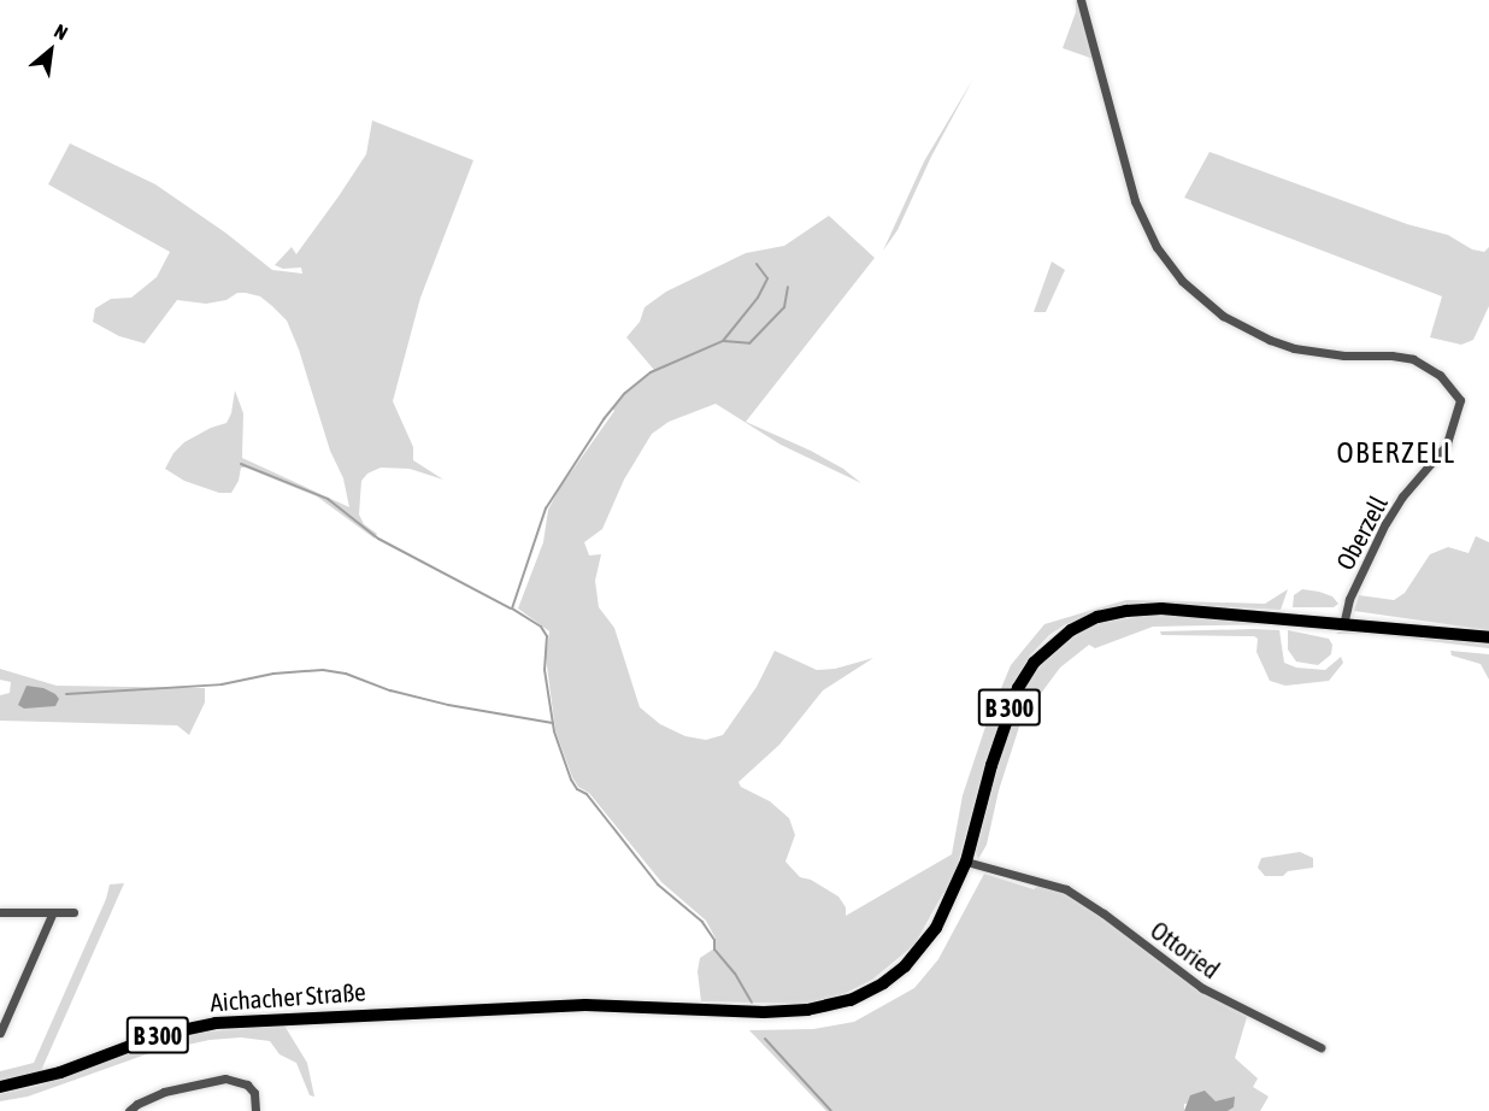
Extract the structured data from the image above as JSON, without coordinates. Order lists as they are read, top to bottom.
{
  "streets": {
    "main road": ["B 300", "Aichacher Straße"],
    "street": ["Oberzell", "Ottoried"]
  },
  "crossings": [
    ["Oberzell", "B 300"],
    ["B 300", "Ottoried"],
    ["B 300", "Aichacher Straße"],
    ["Ottoried", "Aichacher Straße"]
  ],
  "districts": ["OBERZELL"],
  "north": "top right"
}
